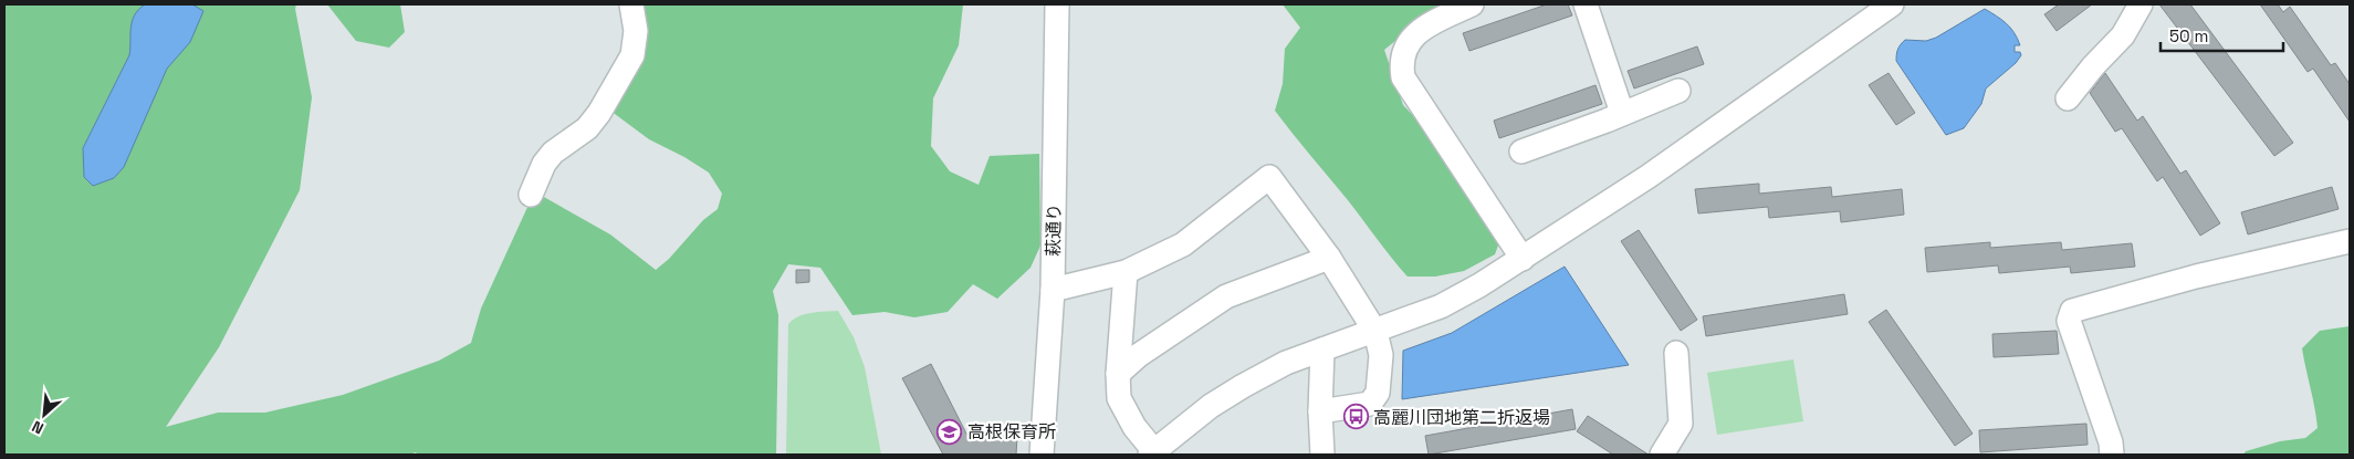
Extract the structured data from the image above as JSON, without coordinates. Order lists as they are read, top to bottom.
{
  "streets": {
    "street": ["萩通り"]
  },
  "places": {
    "bus stop": ["高麗川団地第二折返場"],
    "school or university": ["高根保育所"]
  },
  "scale_bar": "50 m",
  "north": "bottom left"
}
